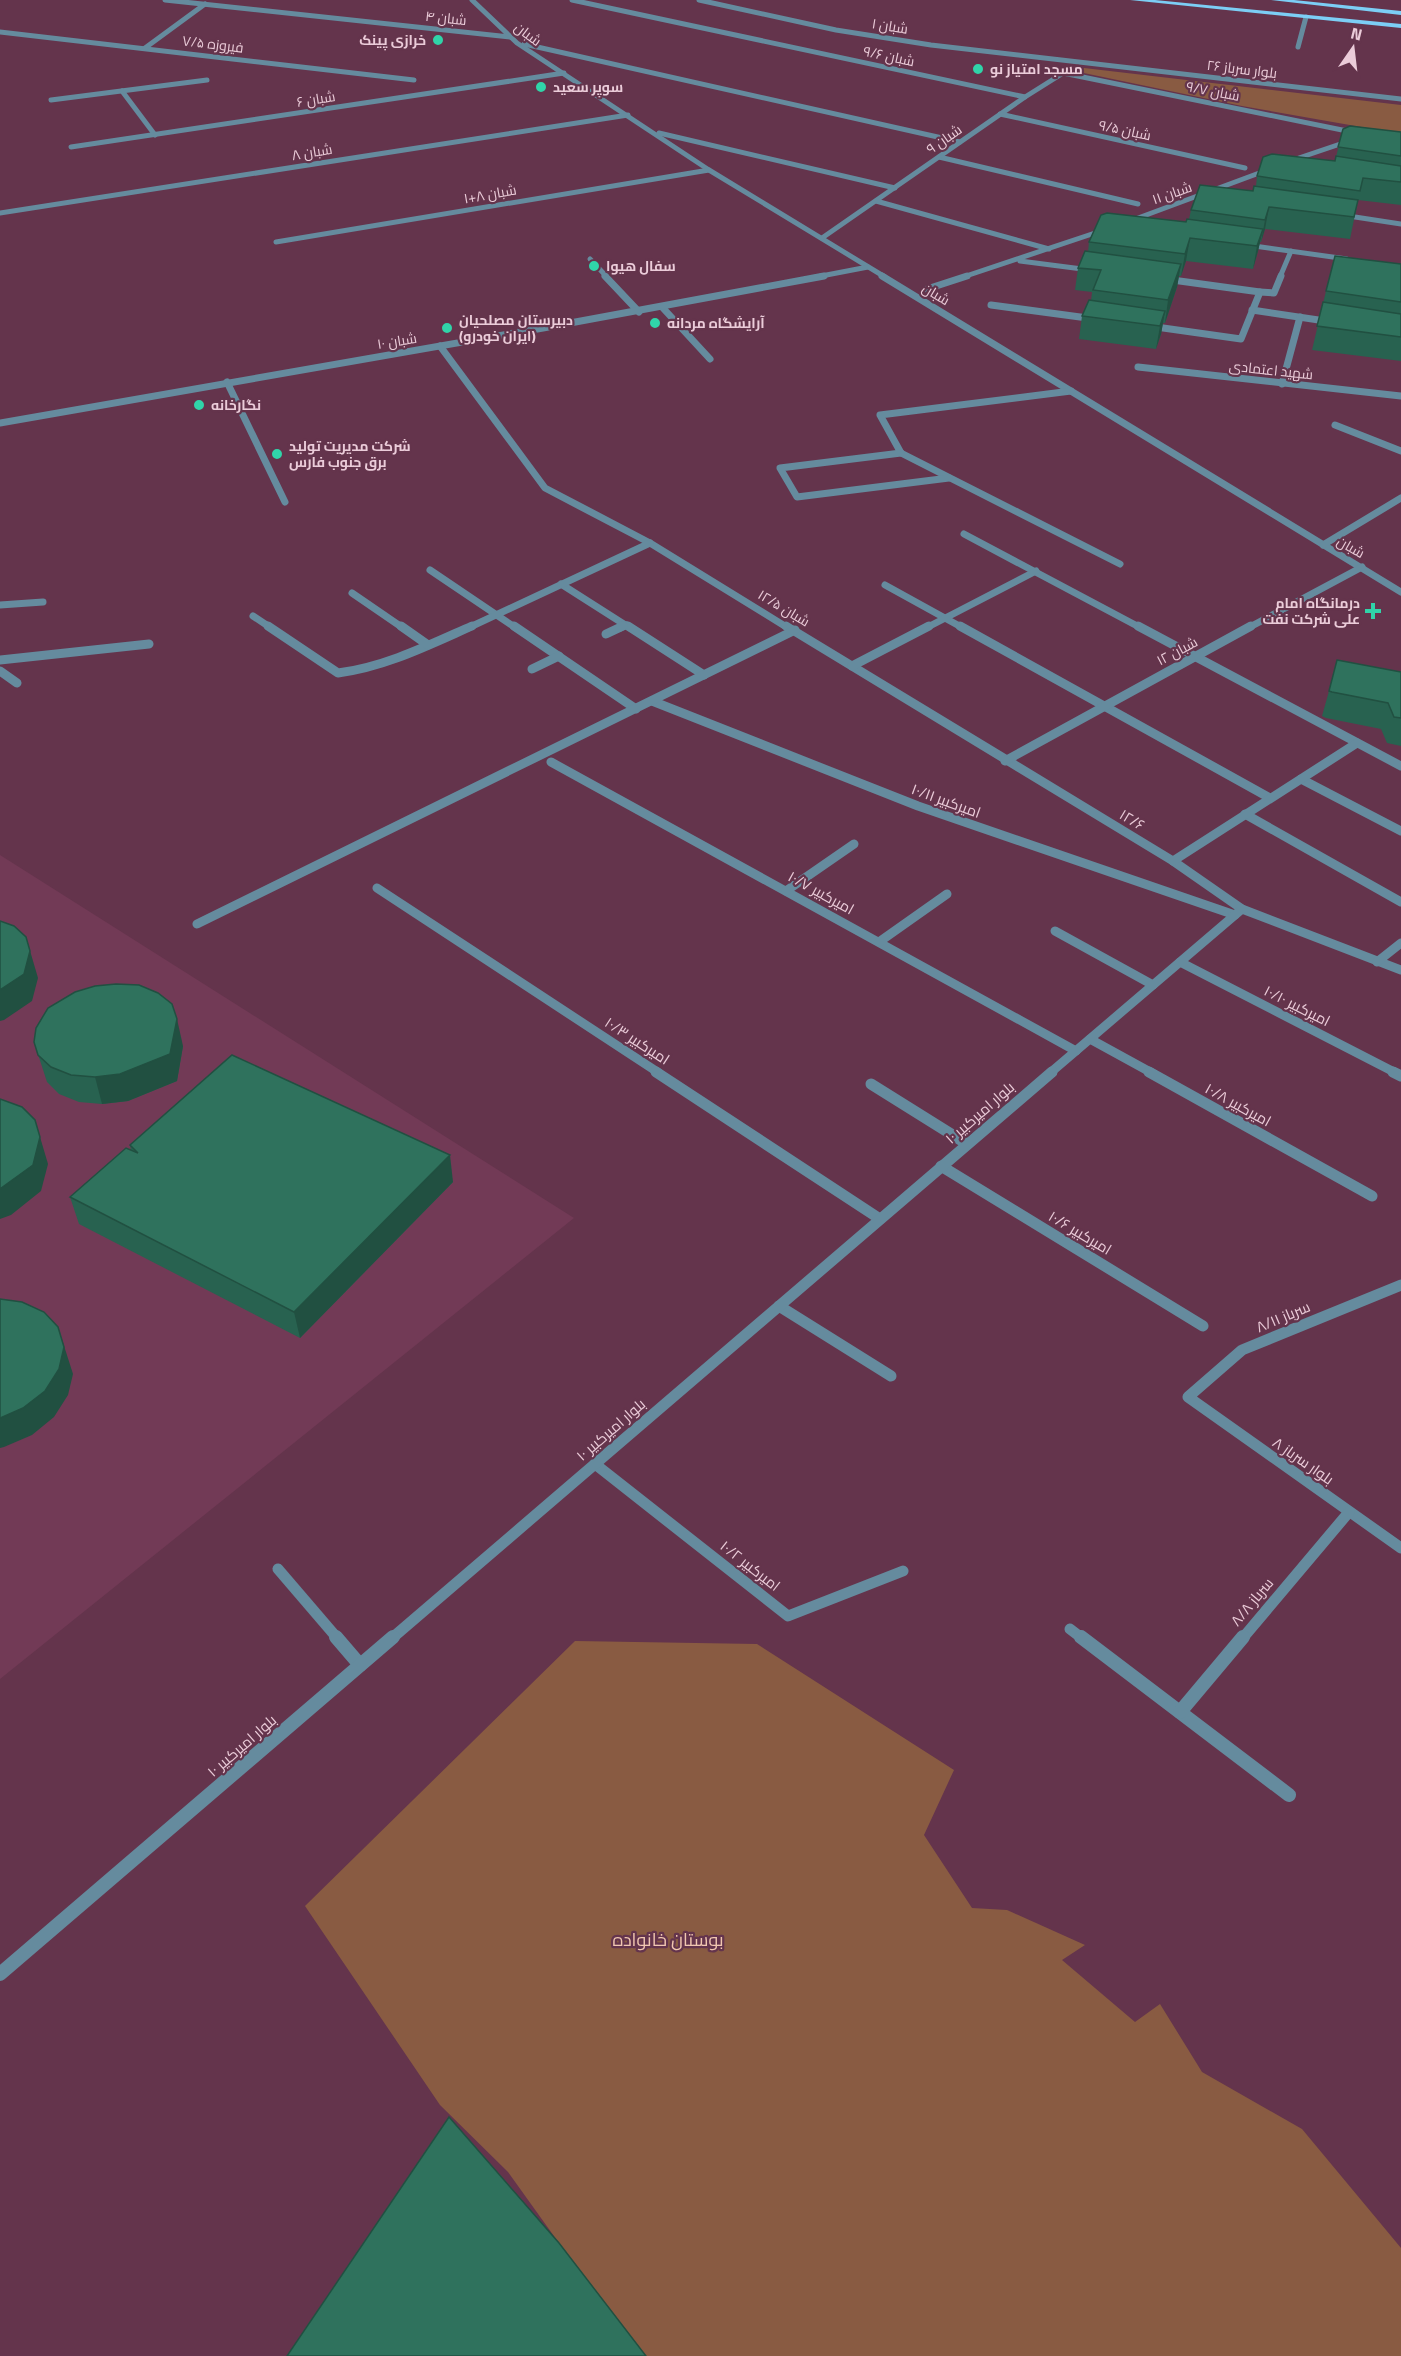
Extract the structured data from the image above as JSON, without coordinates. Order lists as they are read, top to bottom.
{
  "streets": {
    "street": [
      "۴ شبان",
      "۱ شبان",
      "شبان",
      "۷/۵ فیروزه",
      "۹/۶ شبان",
      "۲۶ بلوار سرباز",
      "۹/۷ شبان",
      "۶ شبان",
      "۹/۵ شبان",
      "۹ شبان",
      "۸ شبان",
      "۱۱ شبان",
      "۱+۸ شبان",
      "۱۰ شبان",
      "شهید اعتمادی",
      "۱۲/۵ شبان",
      "۱۲ شبان",
      "۱۰/۱۱ امیرکبیر",
      "۱۲/۶",
      "۱۰/۷ امیرکبیر",
      "۱۰/۱۰ امیرکبیر",
      "۱۰/۳ امیرکبیر",
      "۱۰/۸ امیرکبیر",
      "۱۰ بلوار امیرکبیر",
      "۱۰/۶ امیرکبیر",
      "۸/۱۱ سرباز",
      "۸ بلوار سرباز",
      "۱۰/۲ امیرکبیر",
      "۸/۸ سرباز"
    ]
  },
  "crossings": [
    ["۴ شبان", "شبان"],
    ["۱ شبان", "۲۶ بلوار سرباز"],
    ["۱ شبان", "۹ شبان"],
    ["شبان", "۶ شبان"],
    ["شبان", "۹ شبان"],
    ["شبان", "۸ شبان"],
    ["شبان", "۱+۸ شبان"],
    ["شبان", "۱۰ شبان"],
    ["شبان", "۱۲ شبان"],
    ["۹/۶ شبان", "۹ شبان"],
    ["۲۶ بلوار سرباز", "۹ شبان"],
    ["۹/۷ شبان", "۹ شبان"],
    ["۹/۷ شبان", "۱۱ شبان"],
    ["۹/۵ شبان", "۹ شبان"],
    ["۱۰ شبان", "۱۲/۵ شبان"],
    ["۱۲/۵ شبان", "۱۲ شبان"],
    ["۱۲/۵ شبان", "۱۲/۶"],
    ["۱۲ شبان", "۱۲/۶"],
    ["۱۰/۱۱ امیرکبیر", "۱۲/۶"],
    ["۱۰/۱۱ امیرکبیر", "۱۰ بلوار امیرکبیر"],
    ["۱۲/۶", "۱۰ بلوار امیرکبیر"],
    ["۱۰/۷ امیرکبیر", "۱۰ بلوار امیرکبیر"],
    ["۱۰/۱۰ امیرکبیر", "۱۰ بلوار امیرکبیر"],
    ["۱۰/۳ امیرکبیر", "۱۰ بلوار امیرکبیر"],
    ["۱۰/۸ امیرکبیر", "۱۰ بلوار امیرکبیر"],
    ["۱۰ بلوار امیرکبیر", "۱۰/۶ امیرکبیر"],
    ["۱۰ بلوار امیرکبیر", "۱۰/۲ امیرکبیر"],
    ["۸/۱۱ سرباز", "۸ بلوار سرباز"],
    ["۸ بلوار سرباز", "۸/۸ سرباز"]
  ],
  "parks": ["بوستان خانواده"],
  "places": {
    "other": [
      "خرازی پینک",
      "مسجد امتیاز نو",
      "سوپر سعید",
      "سفال هیوا",
      "آرایشگاه مردانه",
      "دبیرستان مصلحیان (ایران خودرو)",
      "نگارخانه",
      "شرکت مدیریت تولید برق جنوب فارس"
    ],
    "health": ["درمانگاه امام علی شرکت نفت"]
  },
  "north": "top"
}
